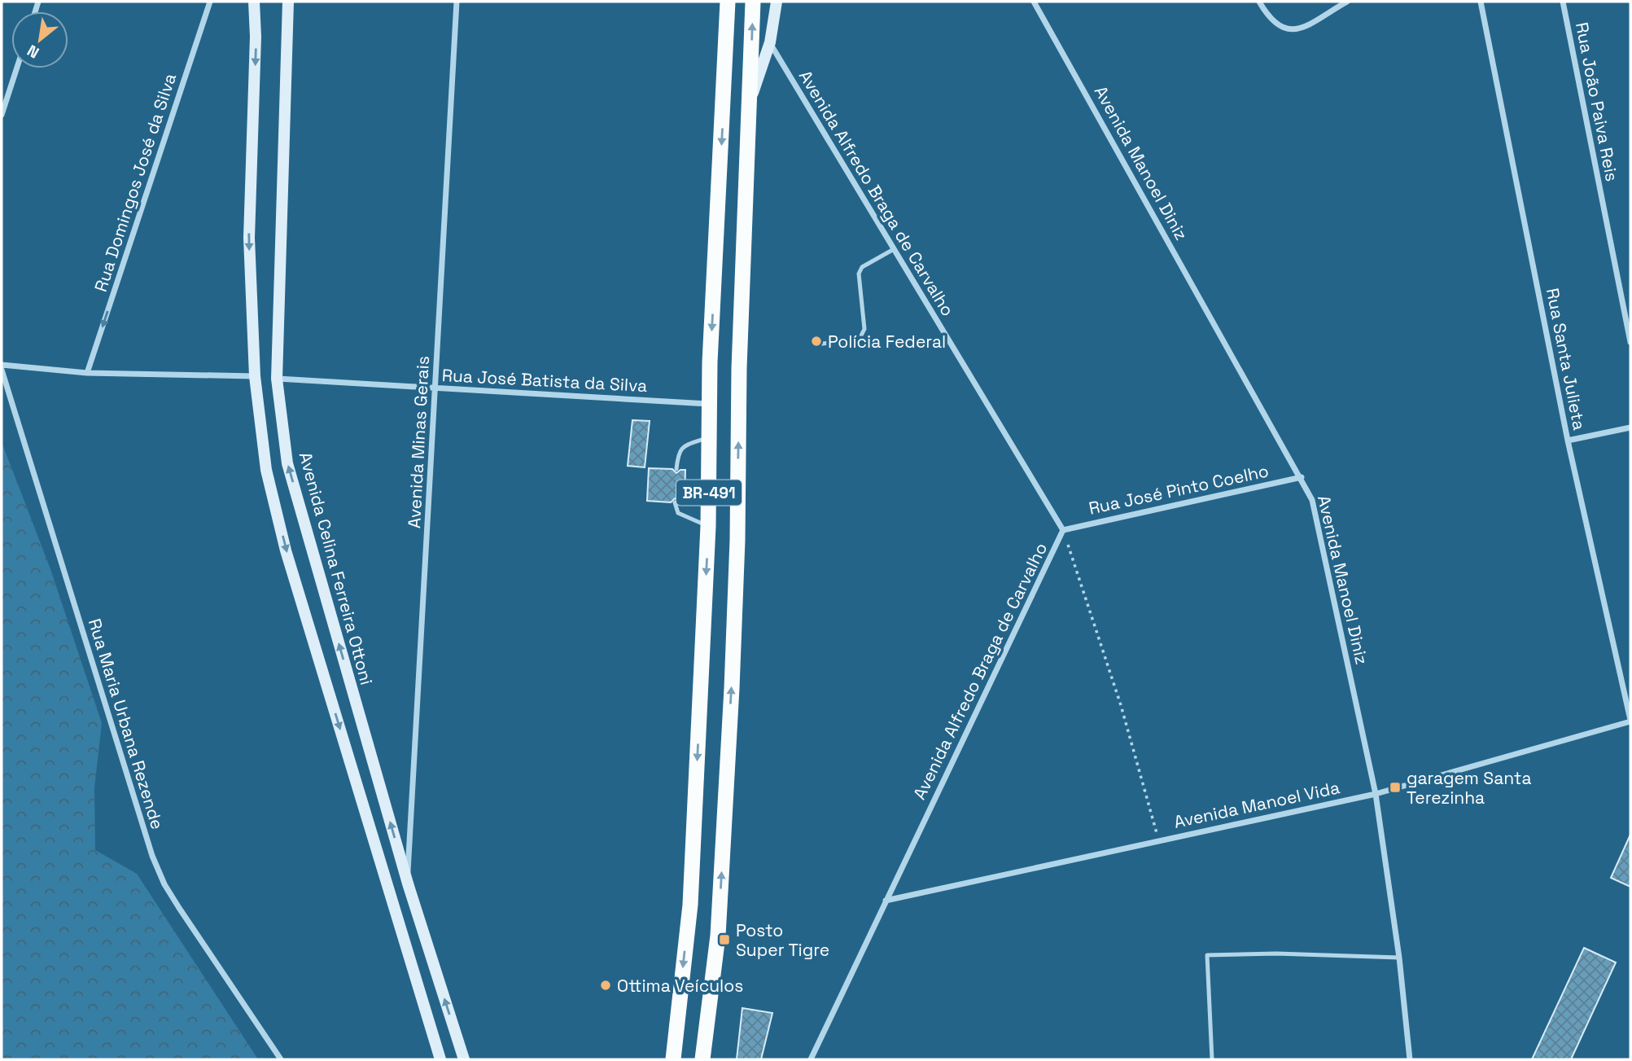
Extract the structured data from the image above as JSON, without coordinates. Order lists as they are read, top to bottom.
{
  "streets": {
    "highway": ["BR-491"],
    "main road": ["Avenida Celina Ferreira Ottoni"],
    "street": [
      "Rua João Paiva Reis",
      "Avenida Manoel Diniz",
      "Rua Domingos José da Silva",
      "Avenida Alfredo Braga de Carvalho",
      "Rua Santa Julieta",
      "Rua José Batista da Silva",
      "Avenida Minas Gerais",
      "Rua José Pinto Coelho",
      "Rua Maria Urbana Rezende",
      "Avenida Manoel Vida"
    ]
  },
  "crossings": [
    ["Avenida Manoel Diniz", "Rua José Pinto Coelho"],
    ["Avenida Manoel Diniz", "Avenida Manoel Vida"],
    ["Avenida Alfredo Braga de Carvalho", "Rua José Pinto Coelho"],
    ["Avenida Alfredo Braga de Carvalho", "Avenida Manoel Vida"],
    ["Rua Santa Julieta", "Avenida Manoel Vida"],
    ["Rua José Batista da Silva", "Avenida Minas Gerais"],
    ["Rua José Batista da Silva", "BR-491"],
    ["Rua José Batista da Silva", "Avenida Celina Ferreira Ottoni"],
    ["Avenida Minas Gerais", "Avenida Celina Ferreira Ottoni"]
  ],
  "one_way": ["Rua Domingos José da Silva"],
  "places": {
    "other": ["Polícia Federal", "Ottima Veículos"],
    "transit": ["garagem Santa Terezinha", "Posto Super Tigre"]
  },
  "north": "bottom left"
}
